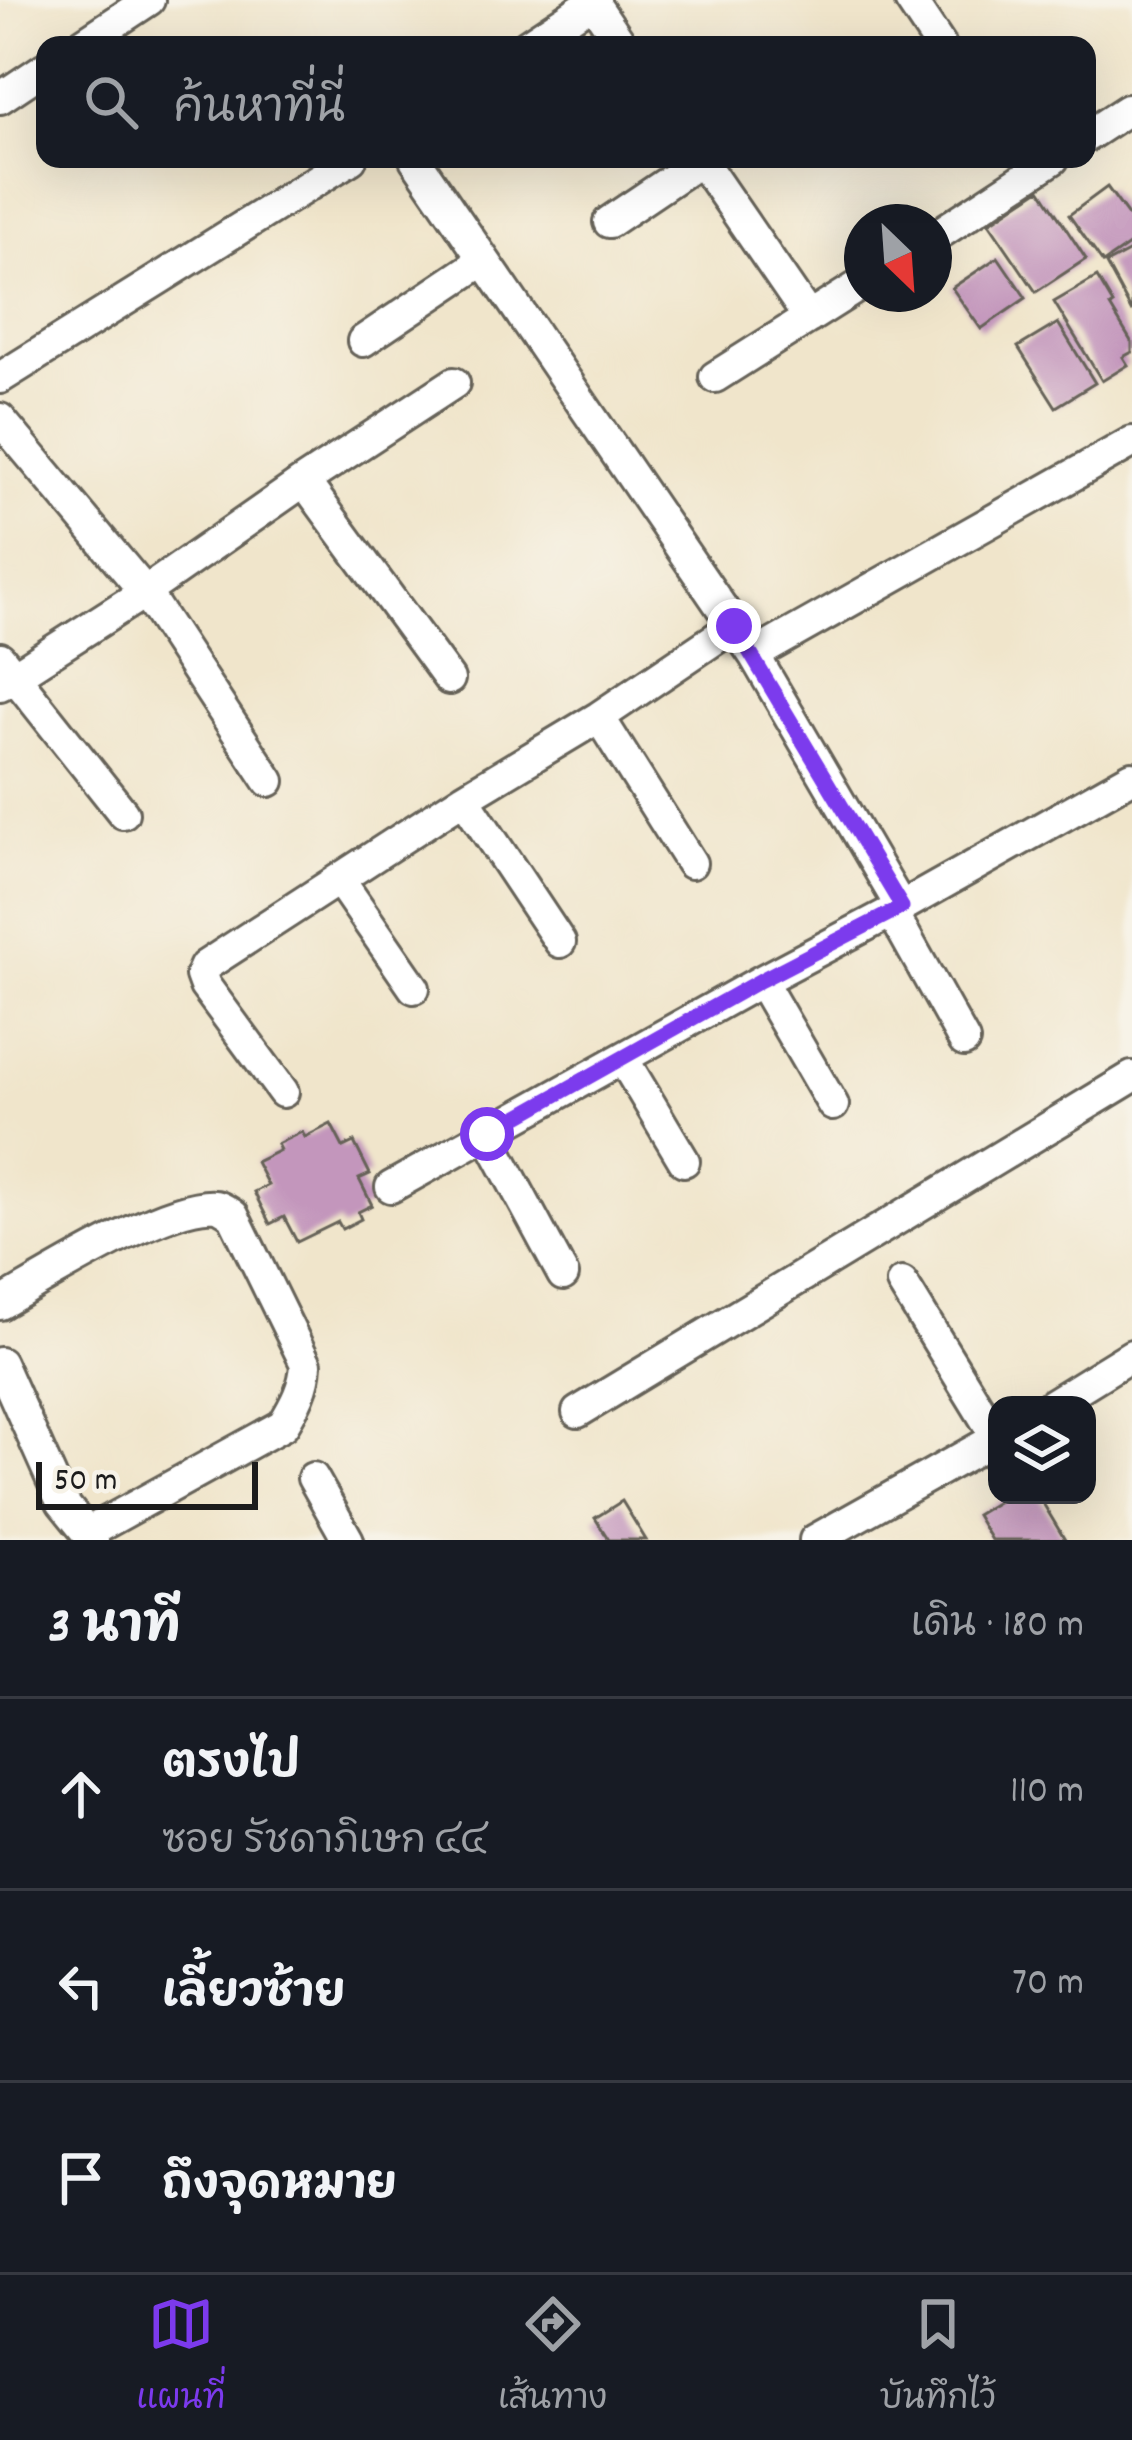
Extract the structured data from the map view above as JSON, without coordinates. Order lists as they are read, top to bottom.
{
  "scale_bar": "50 m",
  "north": "bottom right",
  "page": {
    "search": "ค้นหาที่นี่",
    "scale": "50 m",
    "heading": ["3 นาที", "เดิน · 180 m"],
    "list": [
      ["ตรงไป", "ซอย รัชดาภิเษก ๔๔", "110 m"],
      ["เลี้ยวซ้าย", "70 m"],
      "ถึงจุดหมาย"
    ],
    "nav": ["แผนที่", "เส้นทาง", "บันทึกไว้"]
  }
}
